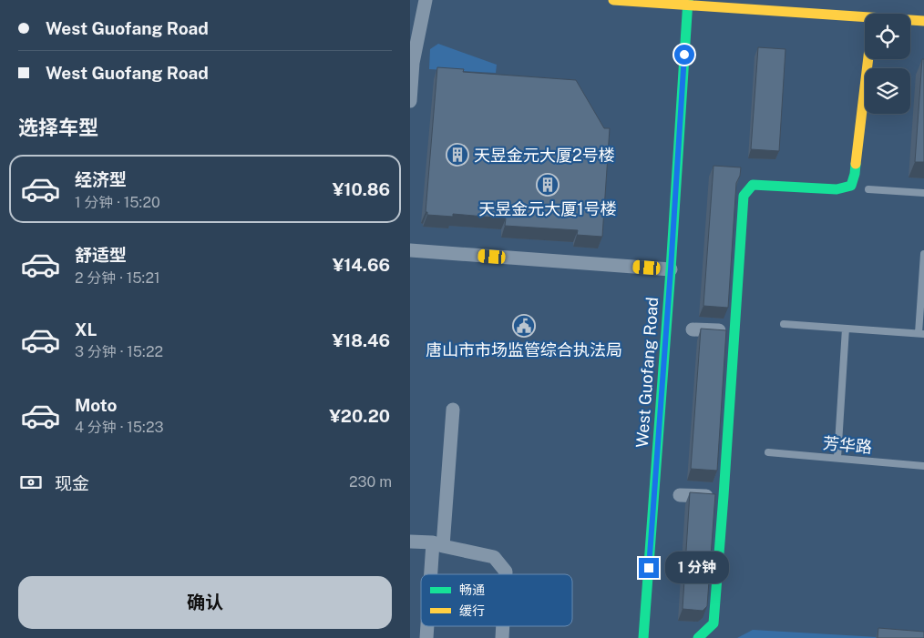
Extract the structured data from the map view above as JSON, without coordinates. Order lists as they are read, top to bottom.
{
  "streets": {
    "street": ["West Guofang Road"],
    "lane": ["芳华路"]
  },
  "places": {
    "building": ["天昱金元大厦2号楼", "天昱金元大厦1号楼"],
    "public building": ["唐山市市场监管综合执法局"]
  },
  "legend": ["畅通", "缓行"],
  "page": {
    "banner": ["West Guofang Road", "West Guofang Road"],
    "heading": "选择车型",
    "list": [
      {
        "name": "经济型",
        "note": "1 分钟 · 15:20",
        "value": "¥10.86"
      },
      {
        "name": "舒适型",
        "note": "2 分钟 · 15:21",
        "value": "¥14.66"
      },
      {
        "name": "XL",
        "note": "3 分钟 · 15:22",
        "value": "¥18.46"
      },
      {
        "name": "Moto",
        "note": "4 分钟 · 15:23",
        "value": "¥20.20"
      }
    ],
    "pay": ["现金", "230 m"],
    "bubble": "1 分钟",
    "buttons": "确认"
  }
}
